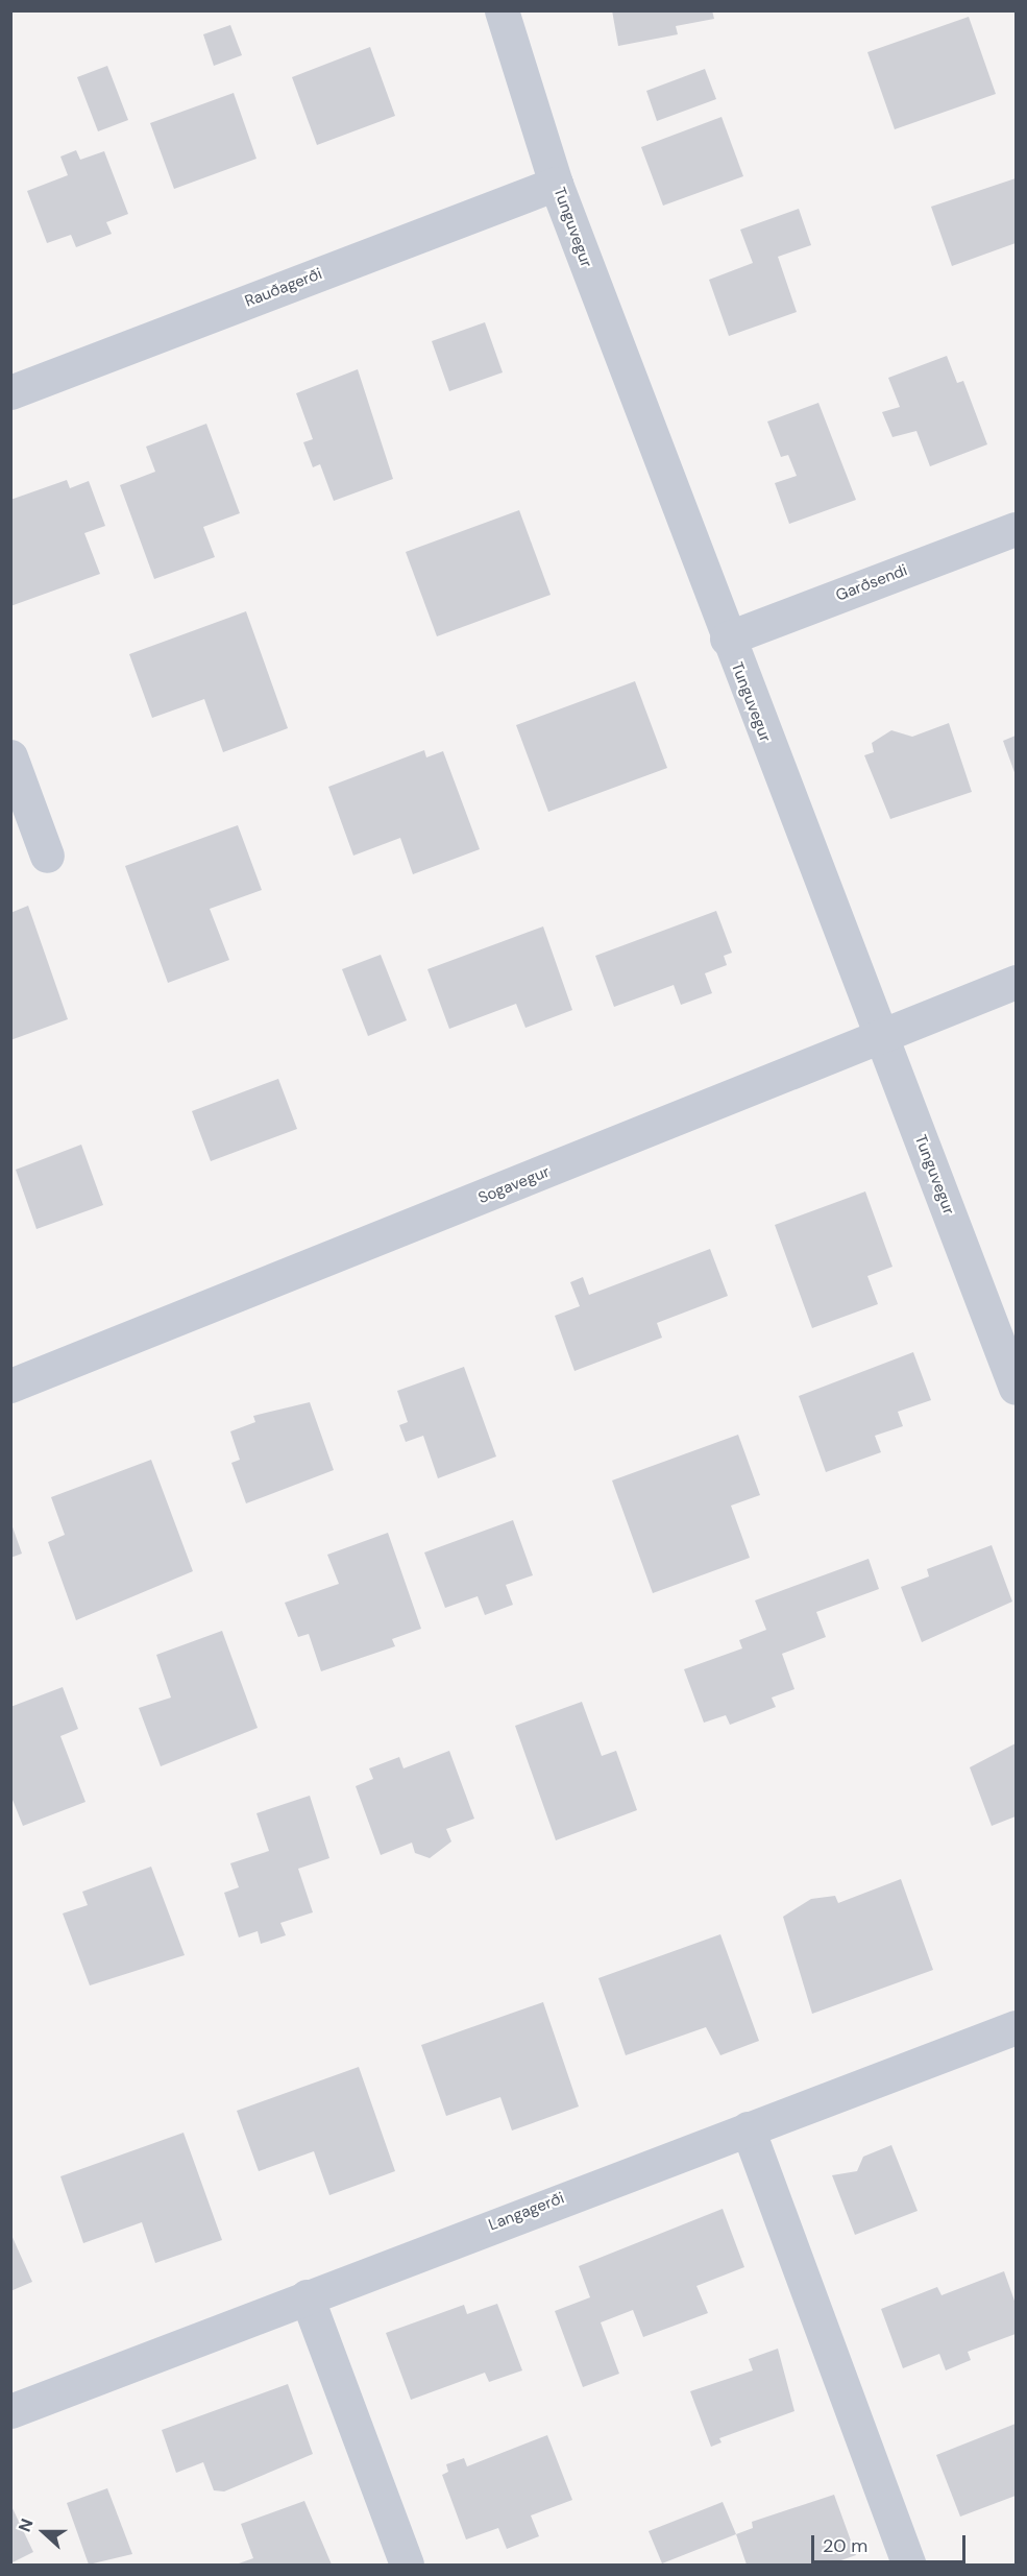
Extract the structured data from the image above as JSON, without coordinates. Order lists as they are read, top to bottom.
{
  "streets": {
    "street": [
      "Tunguvegur",
      "Rauðagerði",
      "Garðsendi",
      "Sogavegur",
      "Langagerði"
    ]
  },
  "crossings": [
    ["Tunguvegur", "Rauðagerði"],
    ["Tunguvegur", "Garðsendi"],
    ["Tunguvegur", "Sogavegur"]
  ],
  "scale_bar": "20 m",
  "north": "left"
}
